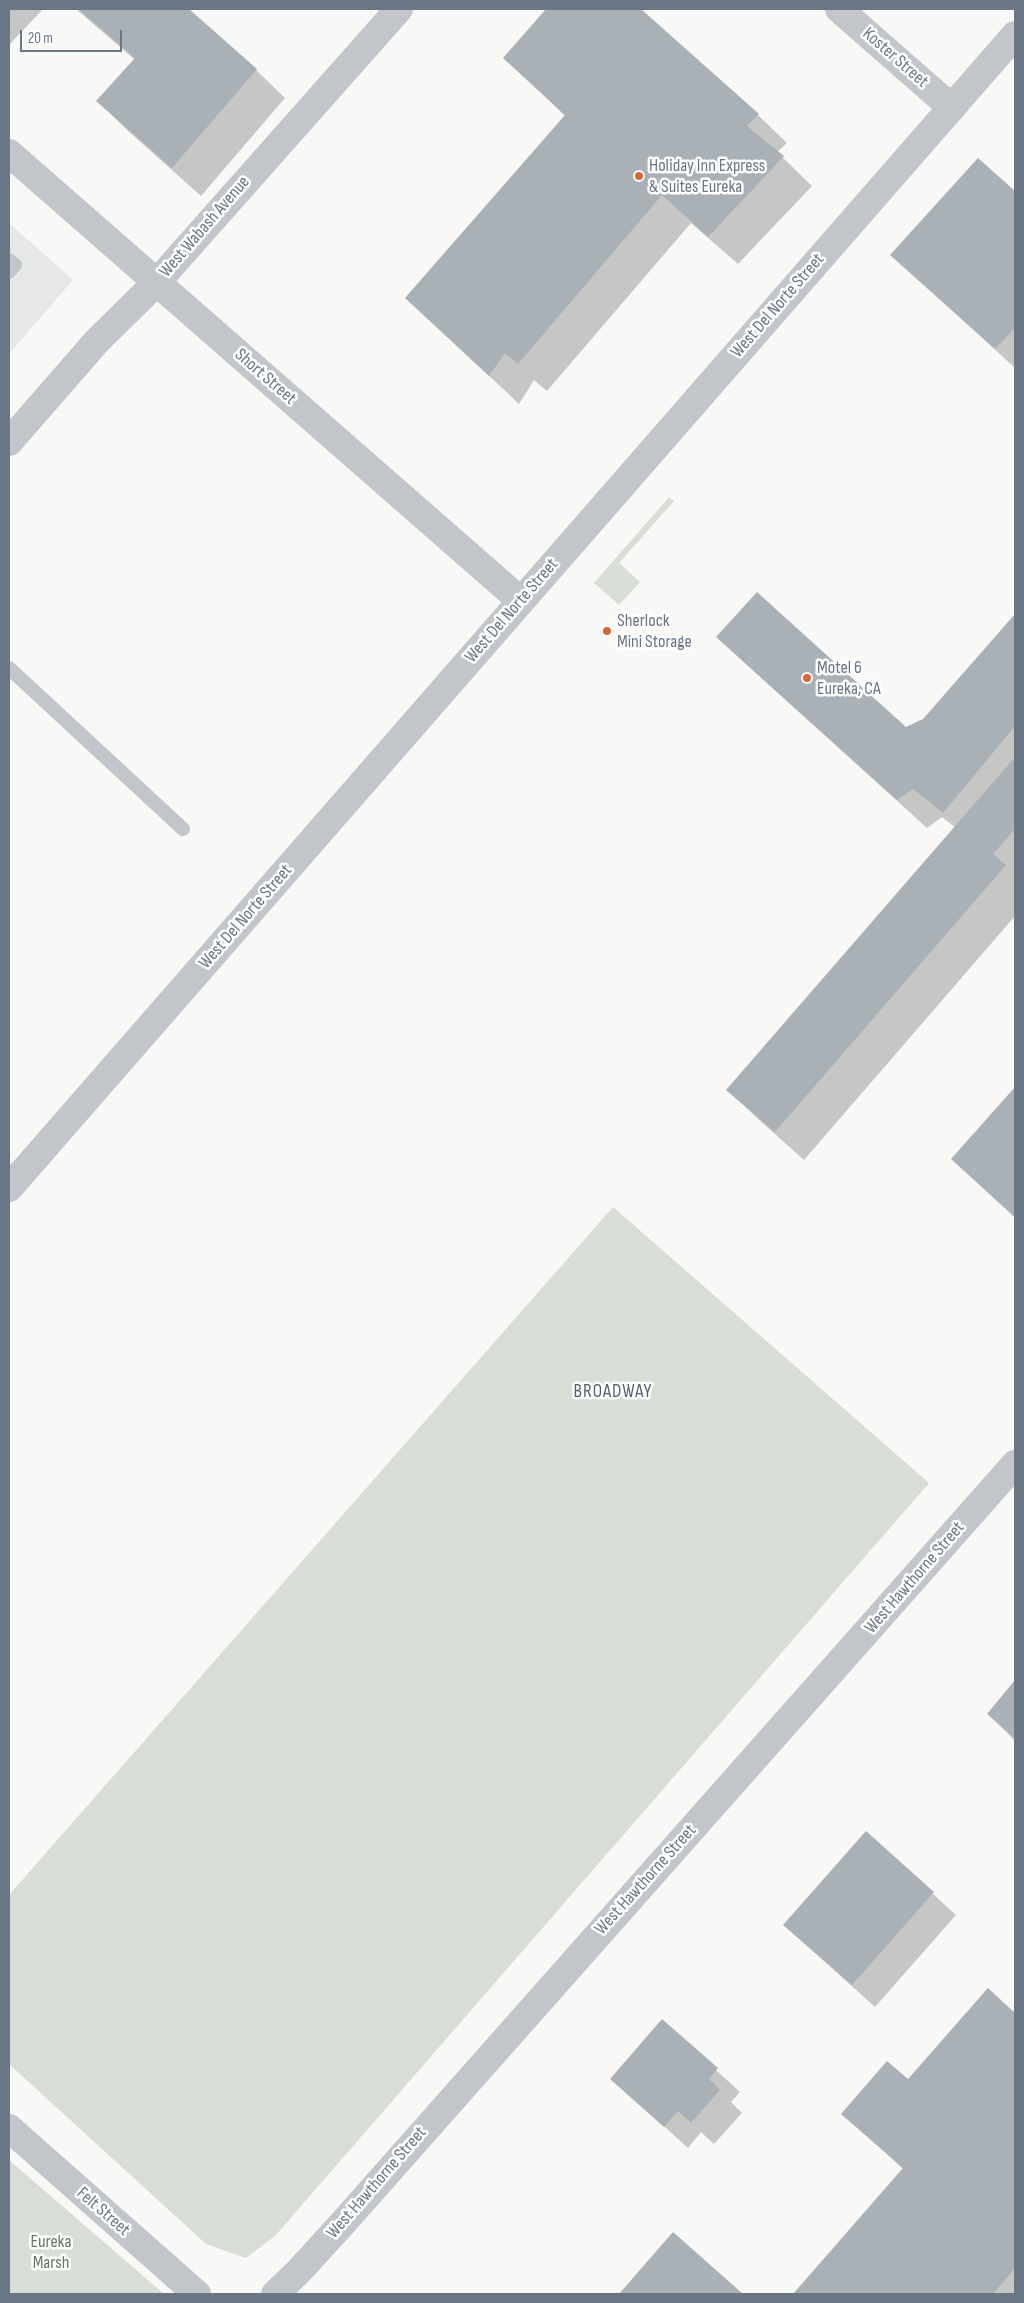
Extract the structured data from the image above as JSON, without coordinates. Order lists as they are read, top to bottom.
{
  "streets": {
    "street": [
      "Koster Street",
      "West Wabash Avenue",
      "West Del Norte Street",
      "Short Street",
      "West Hawthorne Street",
      "Felt Street"
    ]
  },
  "crossings": [
    ["Koster Street", "West Del Norte Street"],
    ["West Wabash Avenue", "Short Street"],
    ["West Del Norte Street", "Short Street"]
  ],
  "districts": ["BROADWAY"],
  "parks": ["Eureka Marsh"],
  "places": ["Holiday Inn Express & Suites Eureka", "Sherlock Mini Storage", "Motel 6 Eureka, CA"],
  "scale_bar": "20 m"
}
